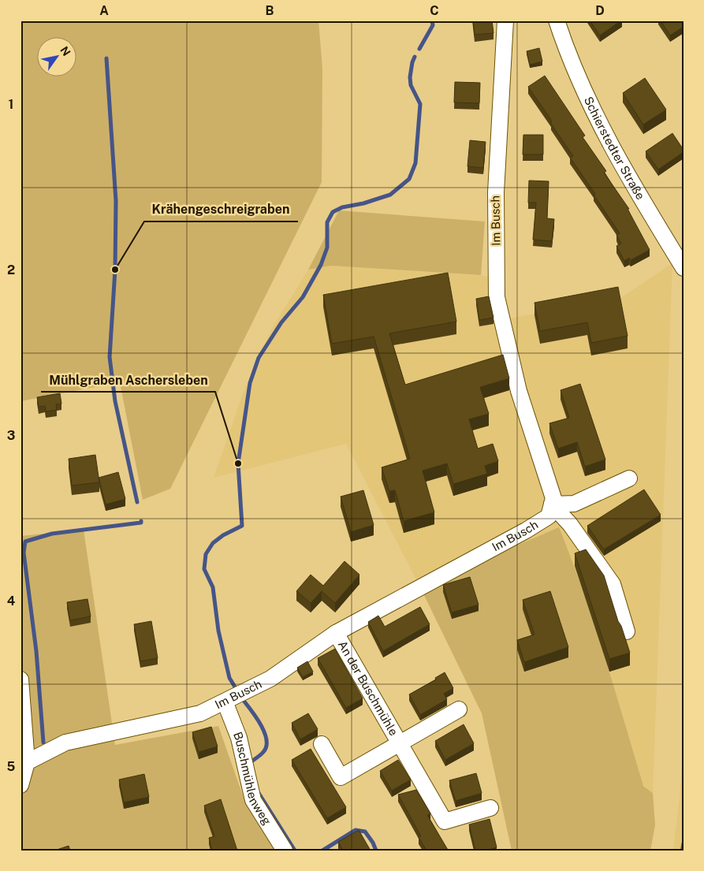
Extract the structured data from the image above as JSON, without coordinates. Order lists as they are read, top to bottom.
{
  "streets": {
    "street": [
      "Schierstedter Straße",
      "Im Busch",
      "An der Buschmühle",
      "Buschmühlenweg"
    ]
  },
  "crossings": [
    ["Im Busch", "An der Buschmühle"],
    ["Im Busch", "Buschmühlenweg"]
  ],
  "places": ["Krähengeschreigraben", "Mühlgraben Aschersleben"],
  "north": "top right",
  "grid": {
    "columns": [
      "A",
      "B",
      "C",
      "D"
    ],
    "rows": [
      "1",
      "2",
      "3",
      "4",
      "5"
    ]
  }
}
